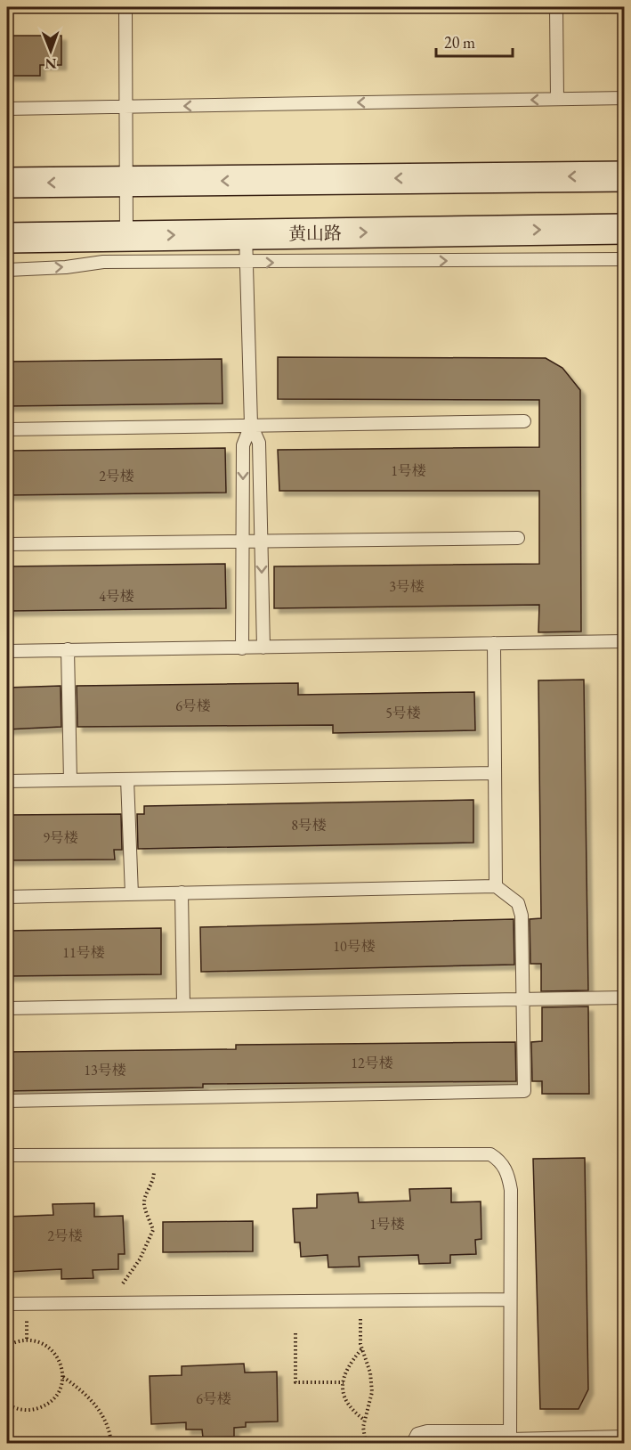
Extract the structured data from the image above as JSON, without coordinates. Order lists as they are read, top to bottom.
{
  "streets": {
    "main road": ["黄山路"]
  },
  "house_numbers": [
    "1号楼",
    "2号楼",
    "3号楼",
    "4号楼",
    "6号楼",
    "5号楼",
    "8号楼",
    "9号楼",
    "10号楼",
    "11号楼",
    "12号楼",
    "13号楼",
    "1号楼",
    "2号楼",
    "6号楼"
  ],
  "scale_bar": "20 m",
  "north": "bottom"
}
